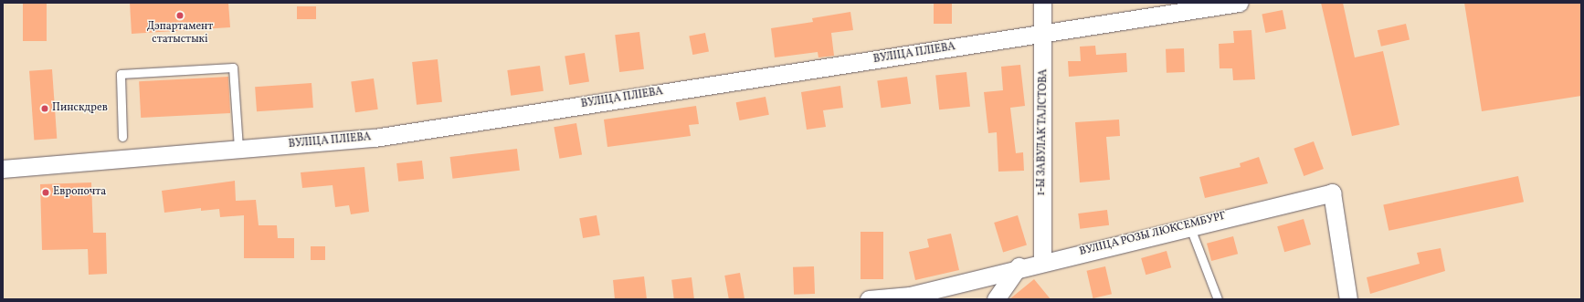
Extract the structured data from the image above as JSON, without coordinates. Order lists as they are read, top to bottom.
{
  "streets": {
    "street": ["ВУЛІЦА ПЛІЕВА", "1-Ы ЗАВУЛАК ТАЛСТОВА", "ВУЛІЦА РОЗЫ ЛЮКСЕМБУРГ"]
  },
  "crossings": [
    ["ВУЛІЦА ПЛІЕВА", "1-Ы ЗАВУЛАК ТАЛСТОВА"],
    ["1-Ы ЗАВУЛАК ТАЛСТОВА", "ВУЛІЦА РОЗЫ ЛЮКСЕМБУРГ"]
  ],
  "places": ["Дэпартамент статыстыкі", "Пинскдрев", "Европочта"]
}
